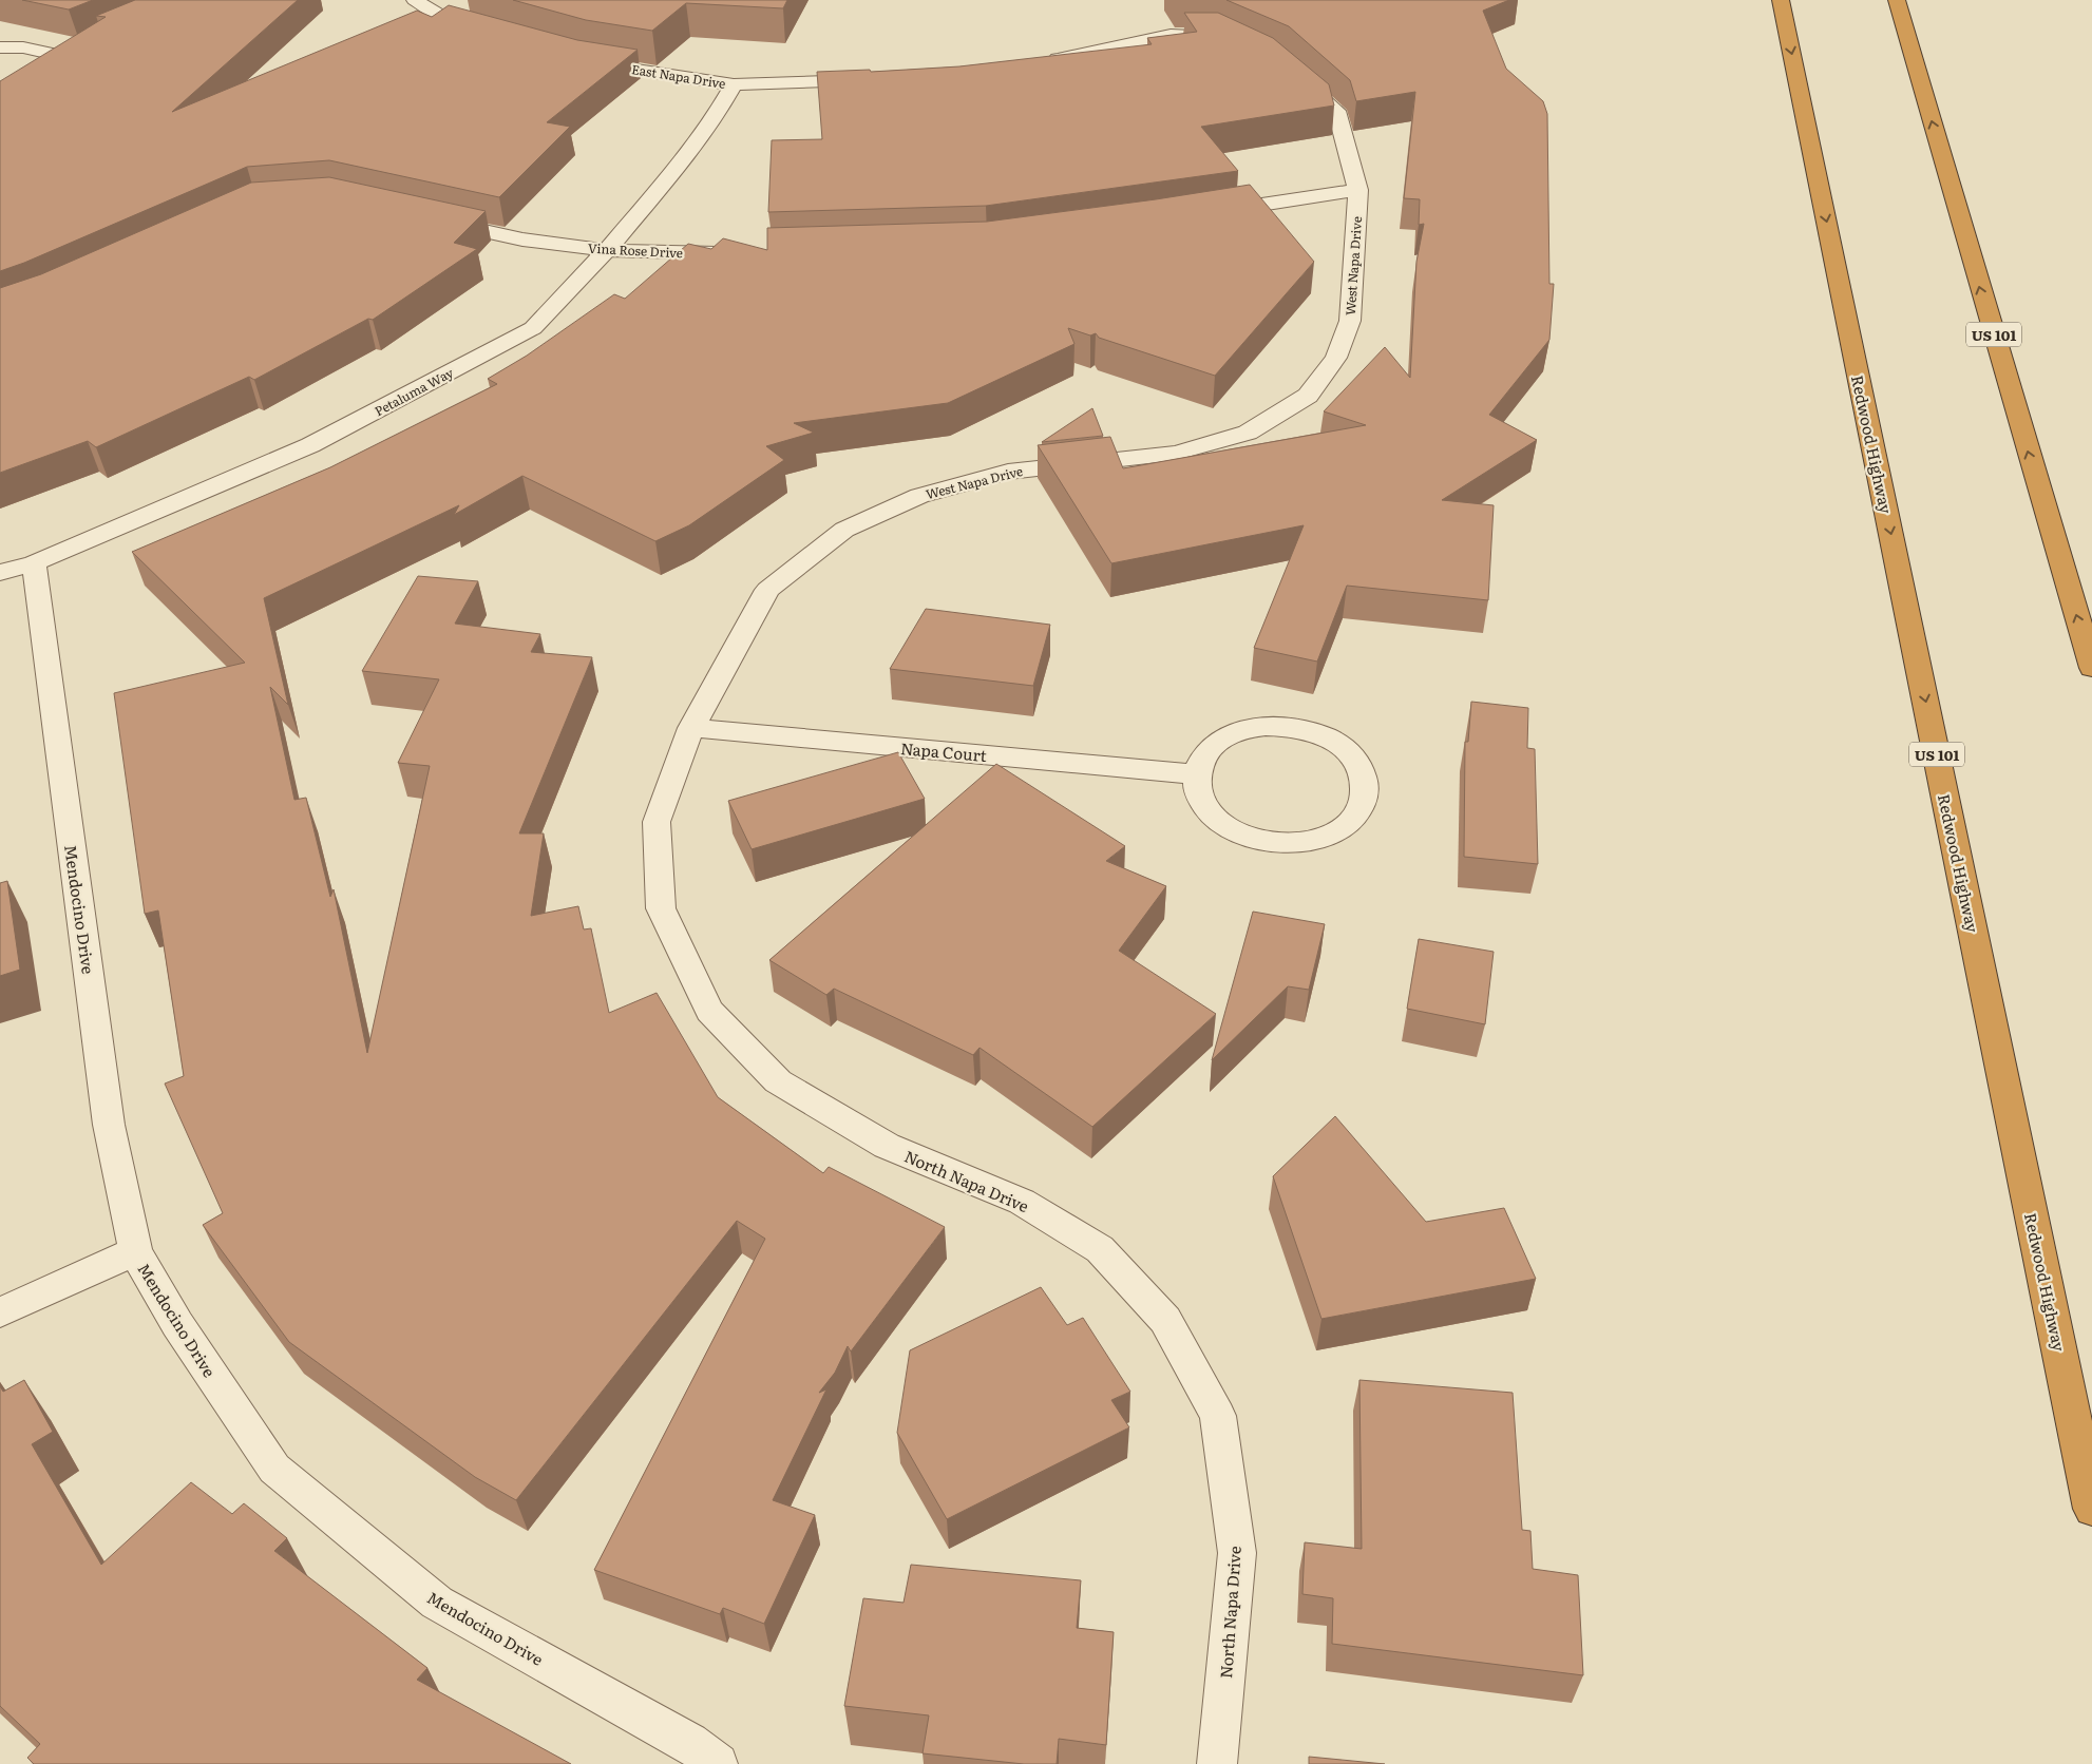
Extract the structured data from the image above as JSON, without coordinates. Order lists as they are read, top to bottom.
{
  "streets": {
    "highway": ["US 101", "Redwood Highway"],
    "street": [
      "East Napa Drive",
      "Vina Rose Drive",
      "West Napa Drive",
      "Petaluma Way",
      "Napa Court",
      "Mendocino Drive",
      "North Napa Drive"
    ]
  },
  "crossings": [
    ["East Napa Drive", "Petaluma Way"],
    ["Vina Rose Drive", "Petaluma Way"],
    ["West Napa Drive", "Napa Court"],
    ["West Napa Drive", "North Napa Drive"],
    ["Petaluma Way", "Mendocino Drive"],
    ["Napa Court", "North Napa Drive"]
  ]
}
